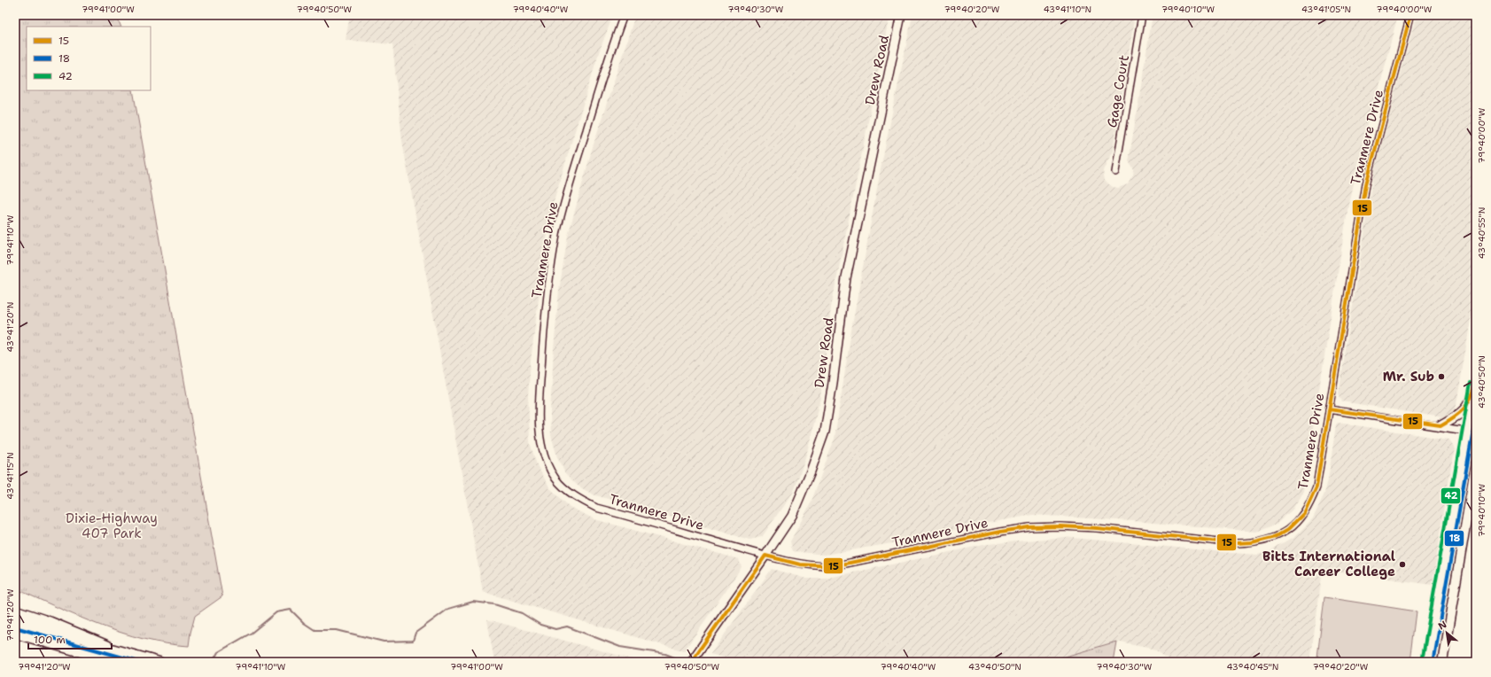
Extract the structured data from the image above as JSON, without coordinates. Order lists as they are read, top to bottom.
{
  "streets": {
    "street": ["Drew Road", "Gage Court", "Tranmere Drive"]
  },
  "crossings": [
    ["Drew Road", "Tranmere Drive"]
  ],
  "parks": ["Dixie-Highway 407 Park"],
  "places": ["Mr. Sub", "Bitts International Career College"],
  "lines": ["transit line 15", "transit line 42", "transit line 18"],
  "legend": ["15", "18", "42"],
  "scale_bar": "100 m",
  "north": "top left",
  "coordinates": [
    "79°41'00\"W",
    "79°40'50\"W",
    "79°40'40\"W",
    "79°40'30\"W",
    "79°40'20\"W",
    "43°41'10\"N",
    "79°40'10\"W",
    "43°41'05\"N",
    "79°40'00\"W",
    "43°40'55\"N",
    "79°41'10\"W",
    "43°41'20\"N",
    "43°40'50\"N",
    "43°41'15\"N",
    "79°41'20\"W",
    "43°40'45\"N"
  ]
}
